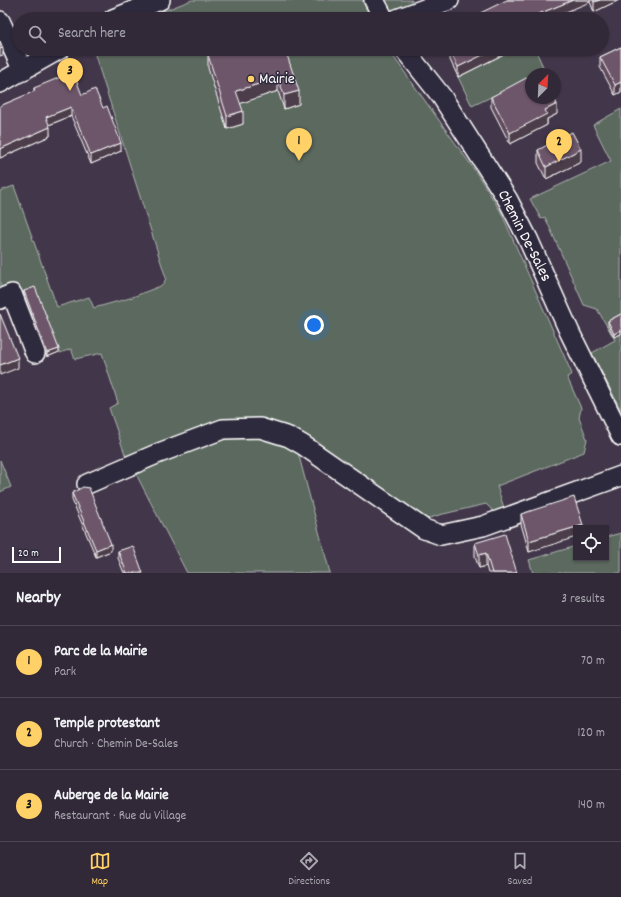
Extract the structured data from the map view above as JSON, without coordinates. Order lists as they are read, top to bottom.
{
  "streets": {
    "street": ["Chemin De-Sales"]
  },
  "places": ["Mairie"],
  "scale_bar": "20 m",
  "north": "top right",
  "page": {
    "search": "Search here",
    "pins": ["3", "1", "2"],
    "scale": "20 m",
    "heading": ["Nearby", "3 results"],
    "list": [
      {
        "mark": "1",
        "name": "Parc de la Mairie",
        "note": "Park",
        "value": "70 m"
      },
      {
        "mark": "2",
        "name": "Temple protestant",
        "note": "Church · Chemin De-Sales",
        "value": "120 m"
      },
      {
        "mark": "3",
        "name": "Auberge de la Mairie",
        "note": "Restaurant · Rue du Village",
        "value": "140 m"
      }
    ],
    "nav": ["Map", "Directions", "Saved"]
  }
}
